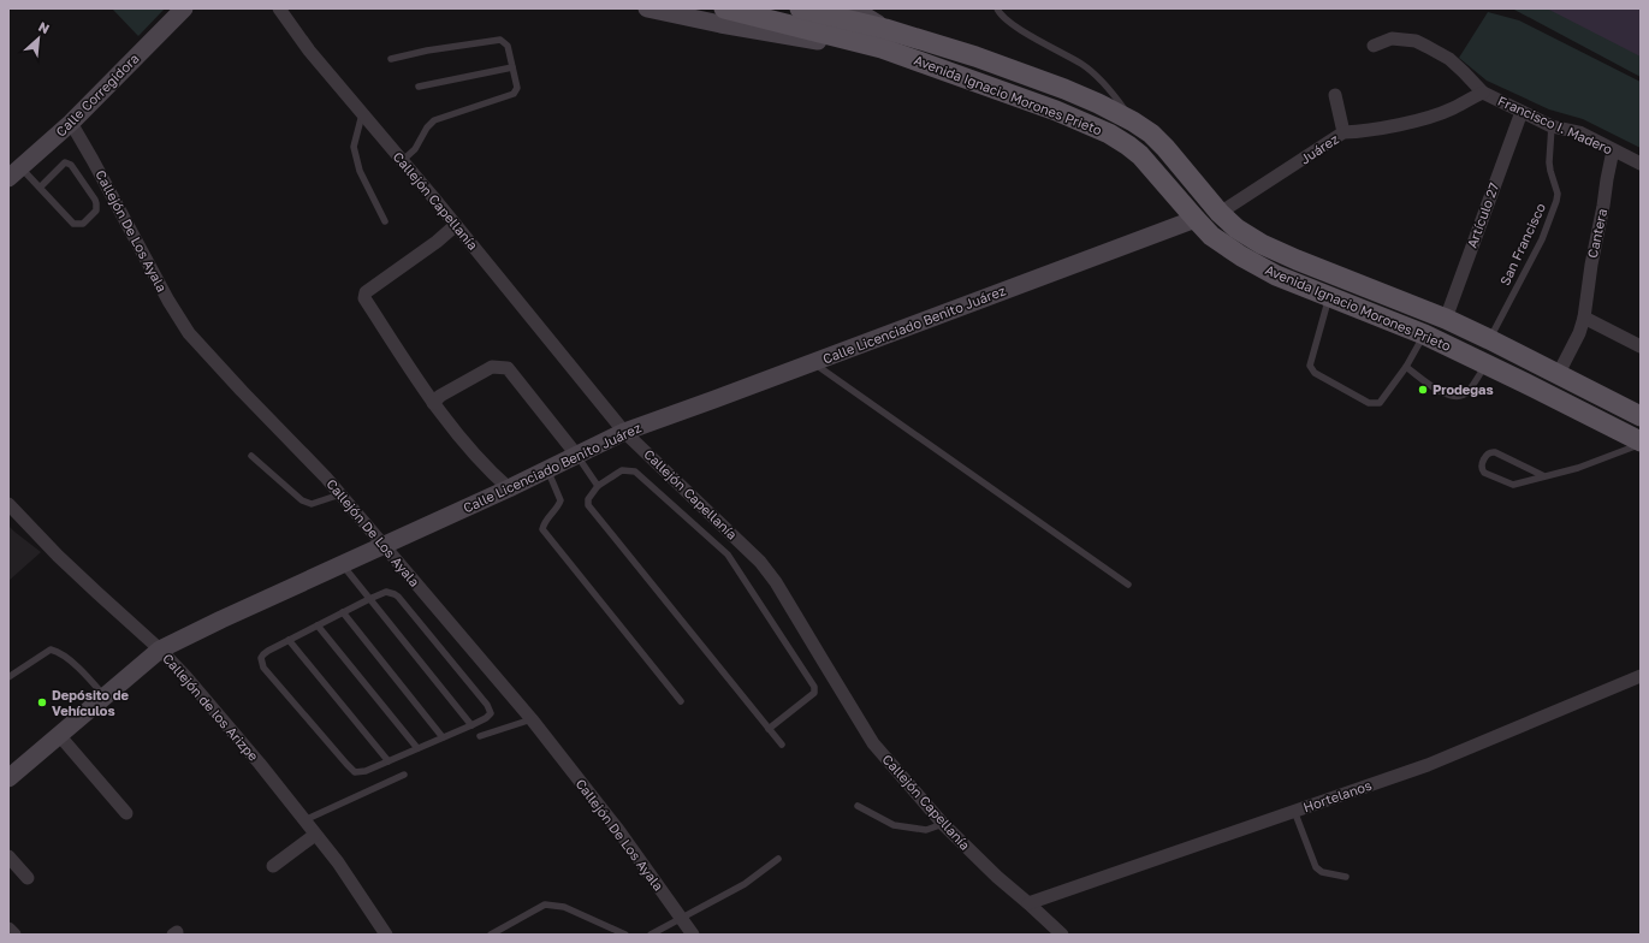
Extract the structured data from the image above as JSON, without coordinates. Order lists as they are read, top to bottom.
{
  "streets": {
    "main road": ["Avenida Ignacio Morones Prieto"],
    "street": [
      "Calle Corregidora",
      "Francisco I. Madero",
      "Juárez",
      "Callejón Capellanía",
      "Artículo 27",
      "Callejón De Los Ayala",
      "Cantera",
      "Calle Licenciado Benito Juárez",
      "Callejón de los Arizpe",
      "Hortelanos"
    ],
    "lane": ["San Francisco"]
  },
  "crossings": [
    ["Calle Corregidora", "Callejón De Los Ayala"],
    ["Avenida Ignacio Morones Prieto", "Juárez"],
    ["Avenida Ignacio Morones Prieto", "Artículo 27"],
    ["Avenida Ignacio Morones Prieto", "Cantera"],
    ["Avenida Ignacio Morones Prieto", "San Francisco"],
    ["Avenida Ignacio Morones Prieto", "Calle Licenciado Benito Juárez"],
    ["Francisco I. Madero", "Juárez"],
    ["Francisco I. Madero", "Artículo 27"],
    ["Francisco I. Madero", "Cantera"],
    ["Francisco I. Madero", "San Francisco"],
    ["Callejón Capellanía", "Calle Licenciado Benito Juárez"],
    ["Callejón Capellanía", "Hortelanos"],
    ["Callejón De Los Ayala", "Calle Licenciado Benito Juárez"],
    ["Calle Licenciado Benito Juárez", "Callejón de los Arizpe"]
  ],
  "places": ["Prodegas", "Depósito de Vehículos"],
  "north": "top right"
}
